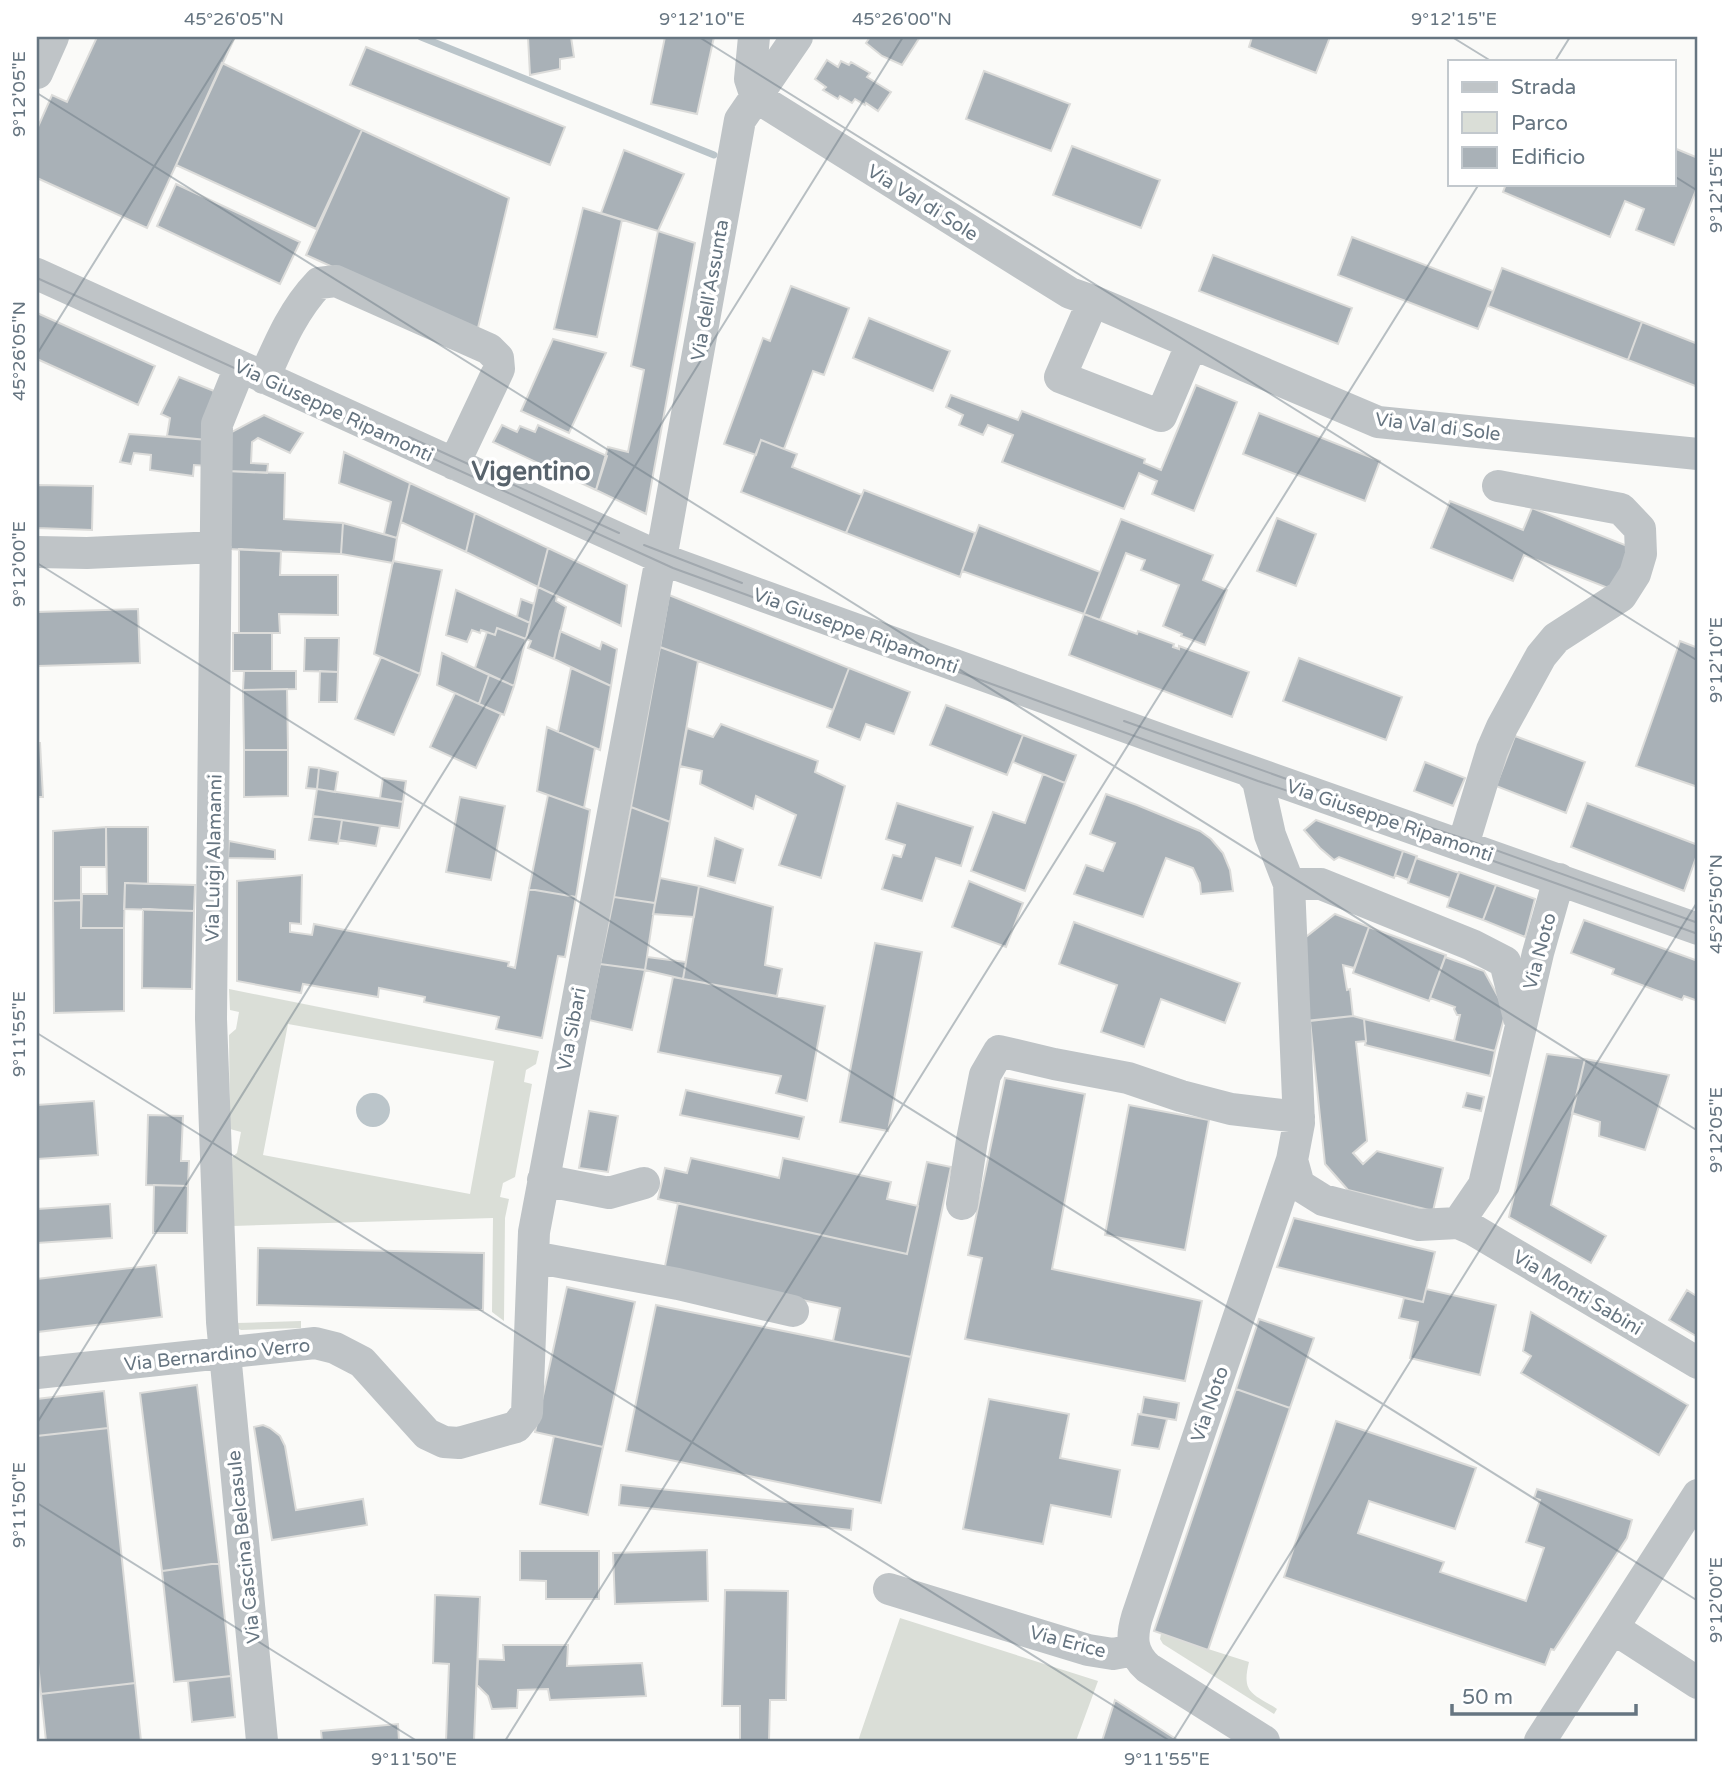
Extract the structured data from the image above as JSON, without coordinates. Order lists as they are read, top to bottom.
{
  "streets": {
    "street": [
      "Via Val di Sole",
      "Via dell'Assunta",
      "Via Giuseppe Ripamonti",
      "Via Luigi Alamanni",
      "Via Noto",
      "Via Sibari",
      "Via Monti Sabini",
      "Via Bernardino Verro",
      "Via Cascina Belcasule",
      "Via Erice"
    ]
  },
  "crossings": [
    ["Via Val di Sole", "Via dell'Assunta"],
    ["Via dell'Assunta", "Via Giuseppe Ripamonti"],
    ["Via dell'Assunta", "Via Sibari"],
    ["Via Giuseppe Ripamonti", "Via Luigi Alamanni"],
    ["Via Giuseppe Ripamonti", "Via Noto"],
    ["Via Giuseppe Ripamonti", "Via Sibari"],
    ["Via Luigi Alamanni", "Via Bernardino Verro"],
    ["Via Luigi Alamanni", "Via Cascina Belcasule"],
    ["Via Noto", "Via Monti Sabini"],
    ["Via Noto", "Via Erice"],
    ["Via Sibari", "Via Bernardino Verro"],
    ["Via Bernardino Verro", "Via Cascina Belcasule"]
  ],
  "districts": ["Vigentino"],
  "legend": ["Strada", "Parco", "Edificio"],
  "scale_bar": "50 m",
  "coordinates": [
    "45°26'05\"N",
    "9°12'10\"E",
    "45°26'00\"N",
    "9°12'15\"E",
    "9°12'05\"E",
    "9°12'00\"E",
    "45°25'50\"N",
    "9°11'55\"E",
    "9°11'50\"E"
  ]
}
